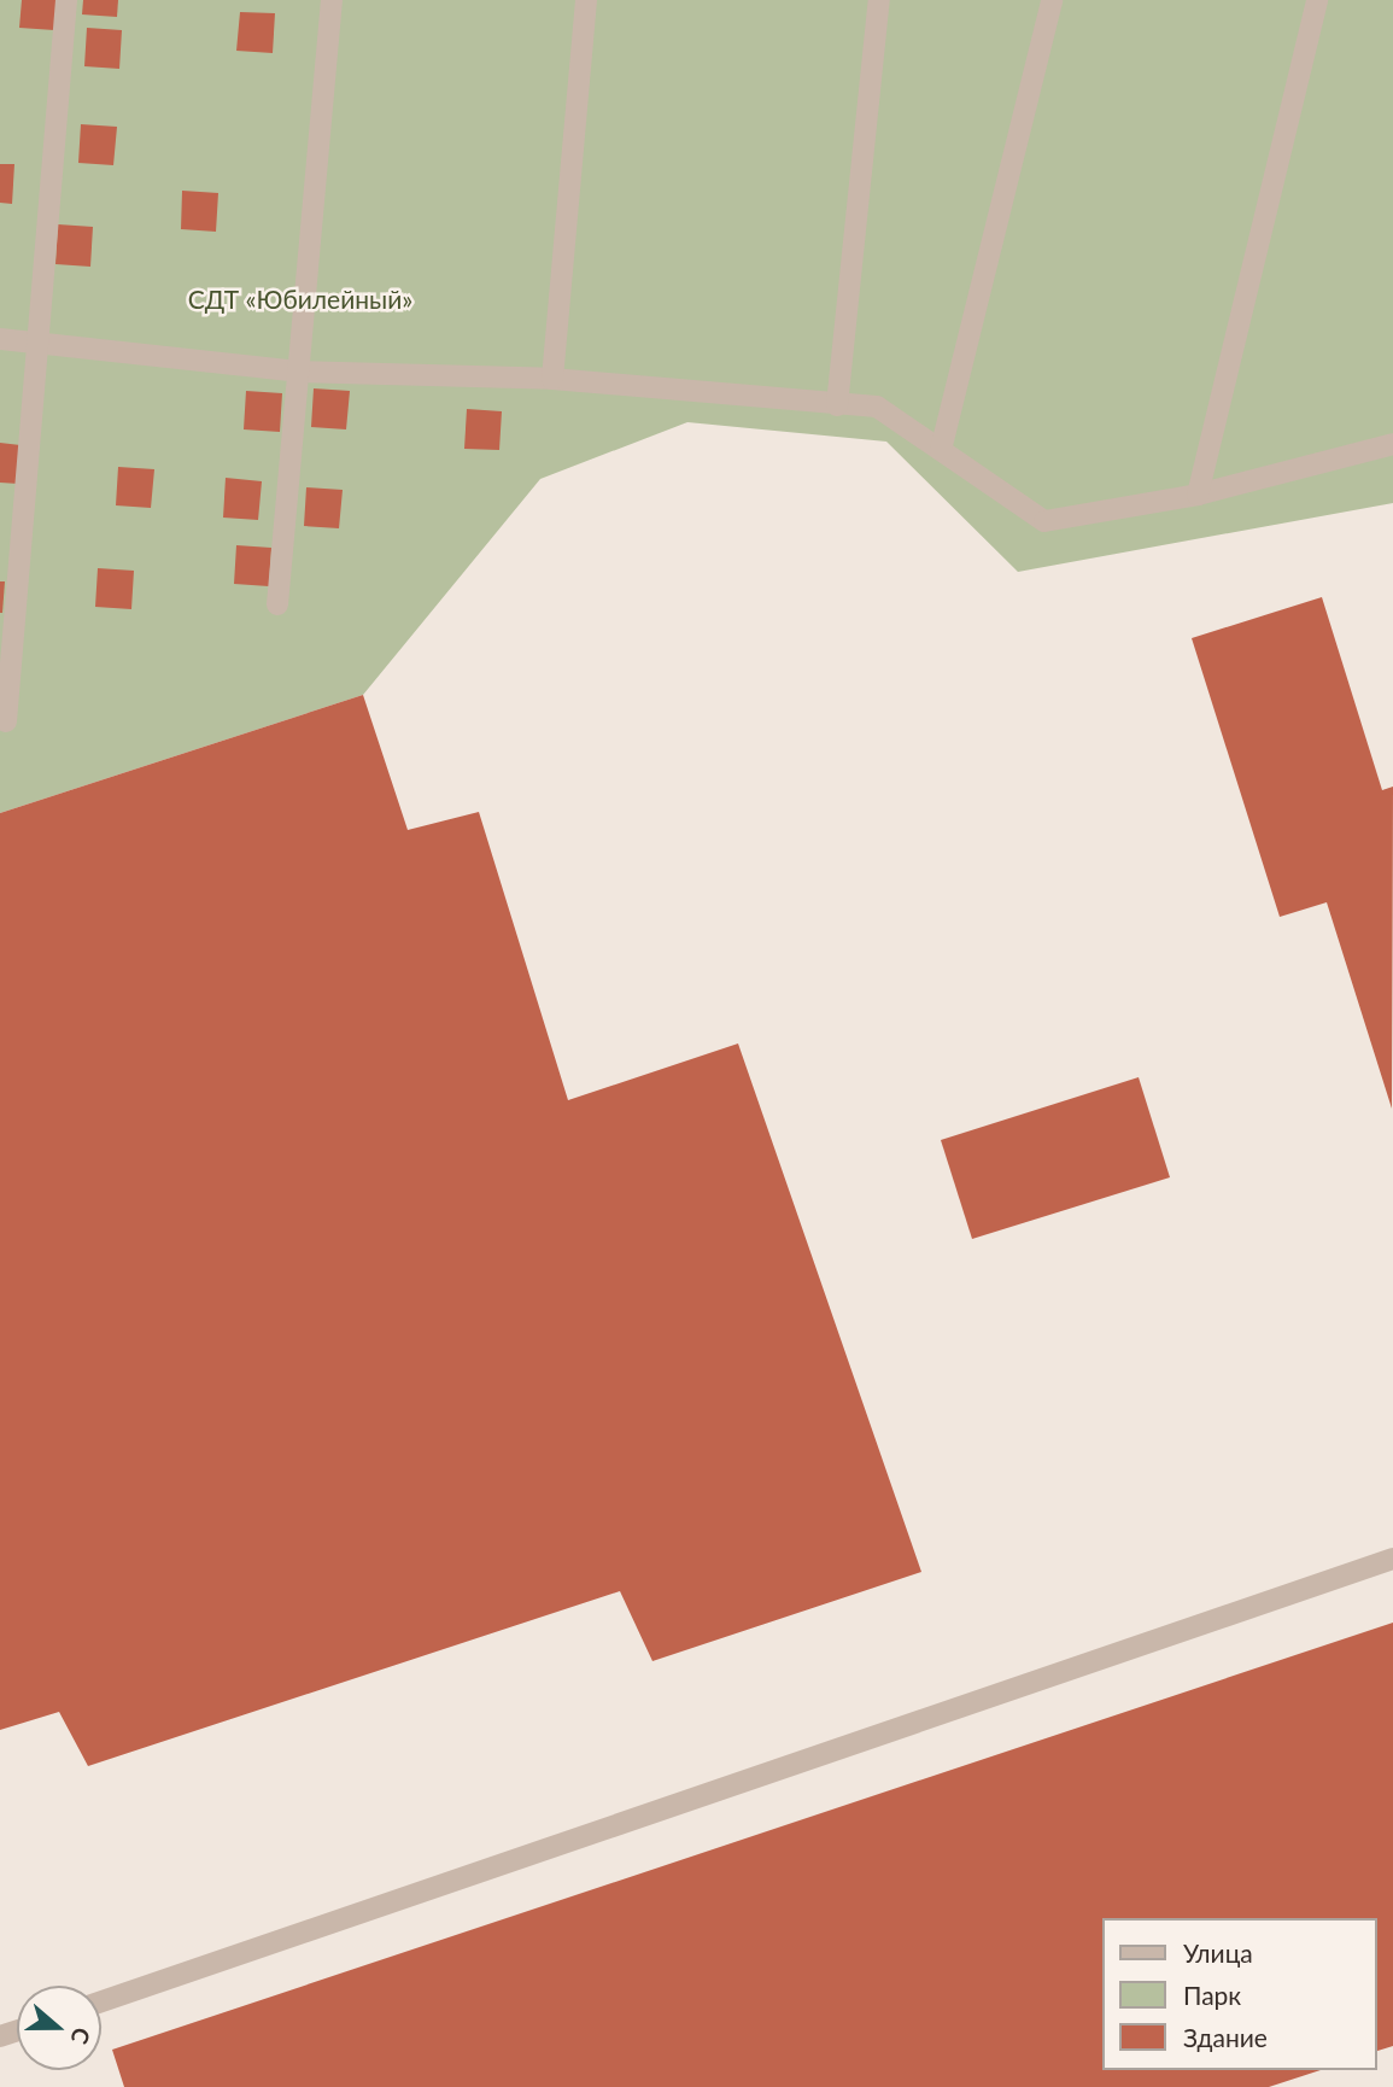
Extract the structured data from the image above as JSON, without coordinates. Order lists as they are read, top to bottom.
{
  "parks": ["СДТ «Юбилейный»"],
  "legend": ["Улица", "Парк", "Здание"],
  "north": "right"
}
